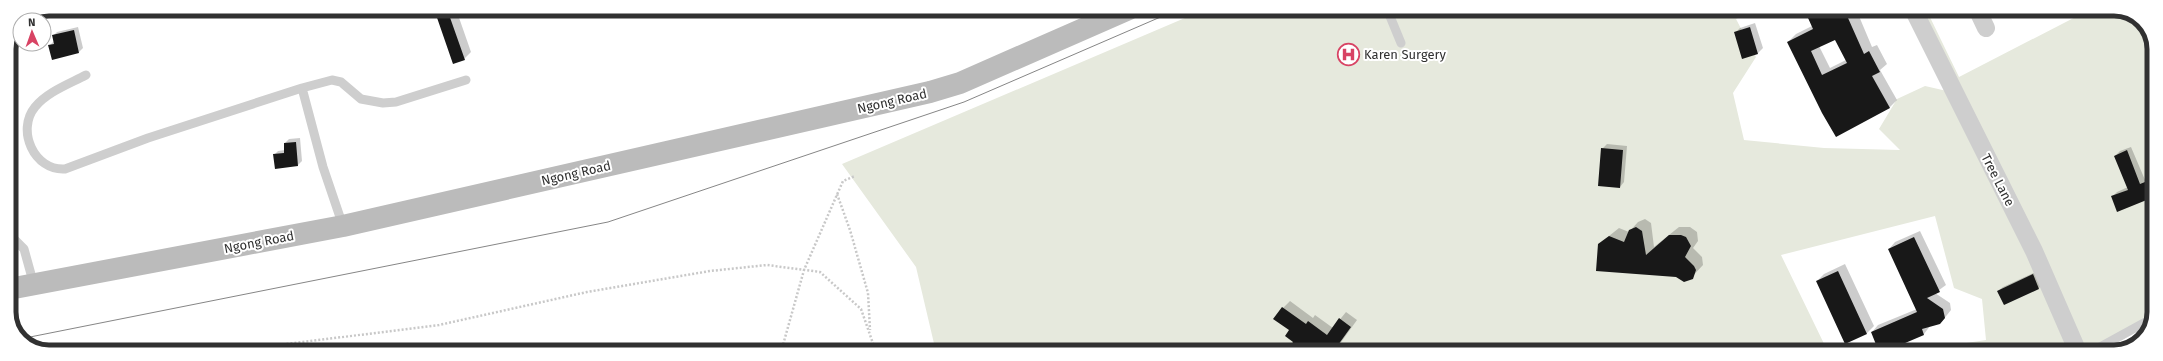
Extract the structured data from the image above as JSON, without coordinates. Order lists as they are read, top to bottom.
{
  "streets": {
    "main road": ["Ngong Road"],
    "street": ["Tree Lane"]
  },
  "places": {
    "hospital": ["Karen Surgery"]
  },
  "north": "top"
}
